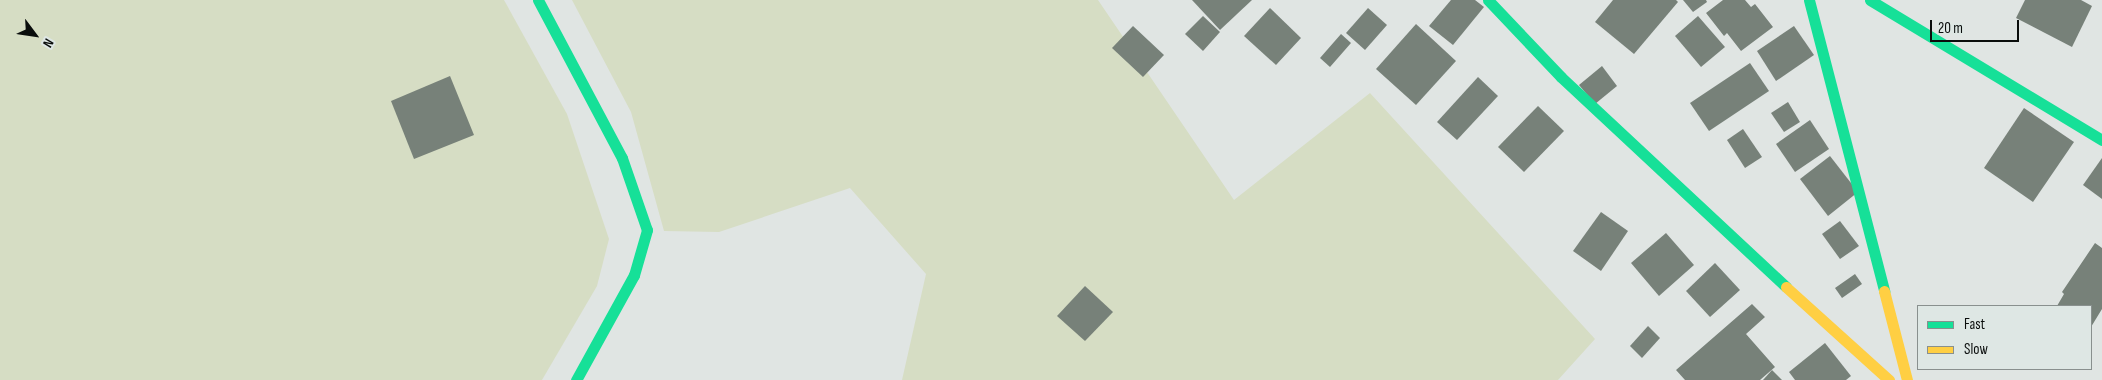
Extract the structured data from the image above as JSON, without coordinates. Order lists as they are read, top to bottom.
{
  "legend": ["Fast", "Slow"],
  "scale_bar": "20 m",
  "north": "bottom right"
}
